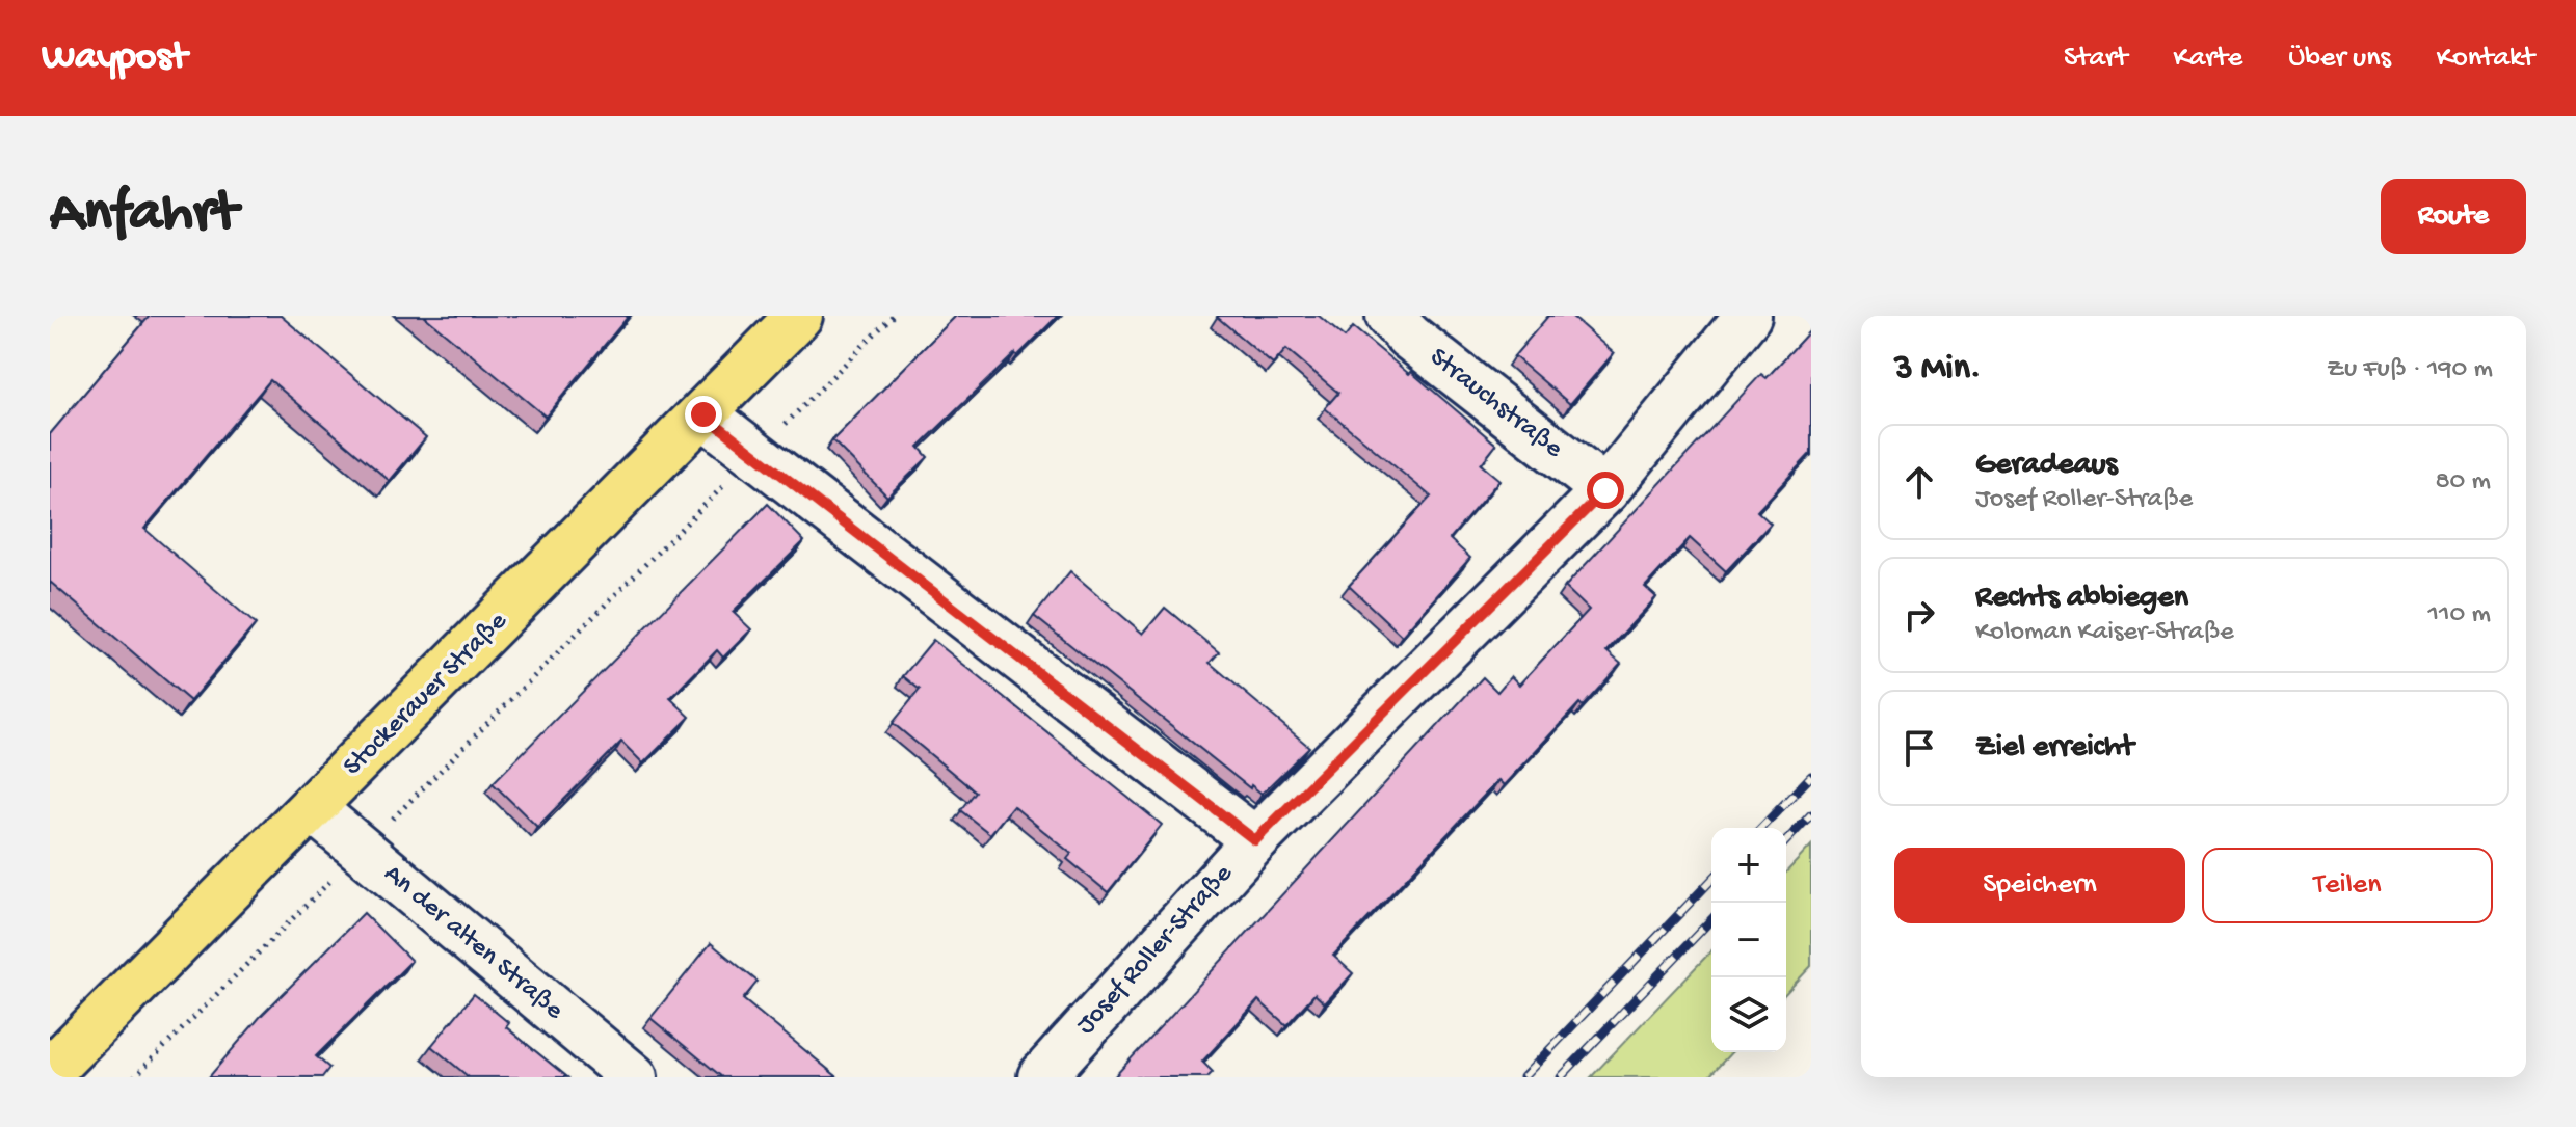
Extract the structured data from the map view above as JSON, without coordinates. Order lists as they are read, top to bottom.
{
  "streets": {
    "main road": ["Stockerauer Straße"],
    "street": ["Strauchstraße", "An der alten Straße", "Josef Roller-Straße"]
  },
  "crossings": [
    ["Strauchstraße", "Josef Roller-Straße"],
    ["Stockerauer Straße", "An der alten Straße"]
  ],
  "page": {
    "header": "Waypost",
    "nav": [
      "Start",
      "Karte",
      "Über uns",
      "Kontakt"
    ],
    "buttons": [
      "Route",
      ["Speichern", "Teilen"]
    ],
    "title": "Anfahrt",
    "heading": ["3 Min.", "Zu Fuß · 190 m"],
    "list": [
      ["Geradeaus", "Josef Roller-Straße", "80 m"],
      ["Rechts abbiegen", "Koloman Kaiser-Straße", "110 m"],
      "Ziel erreicht"
    ],
    "map_buttons": ["+", "−"]
  }
}
